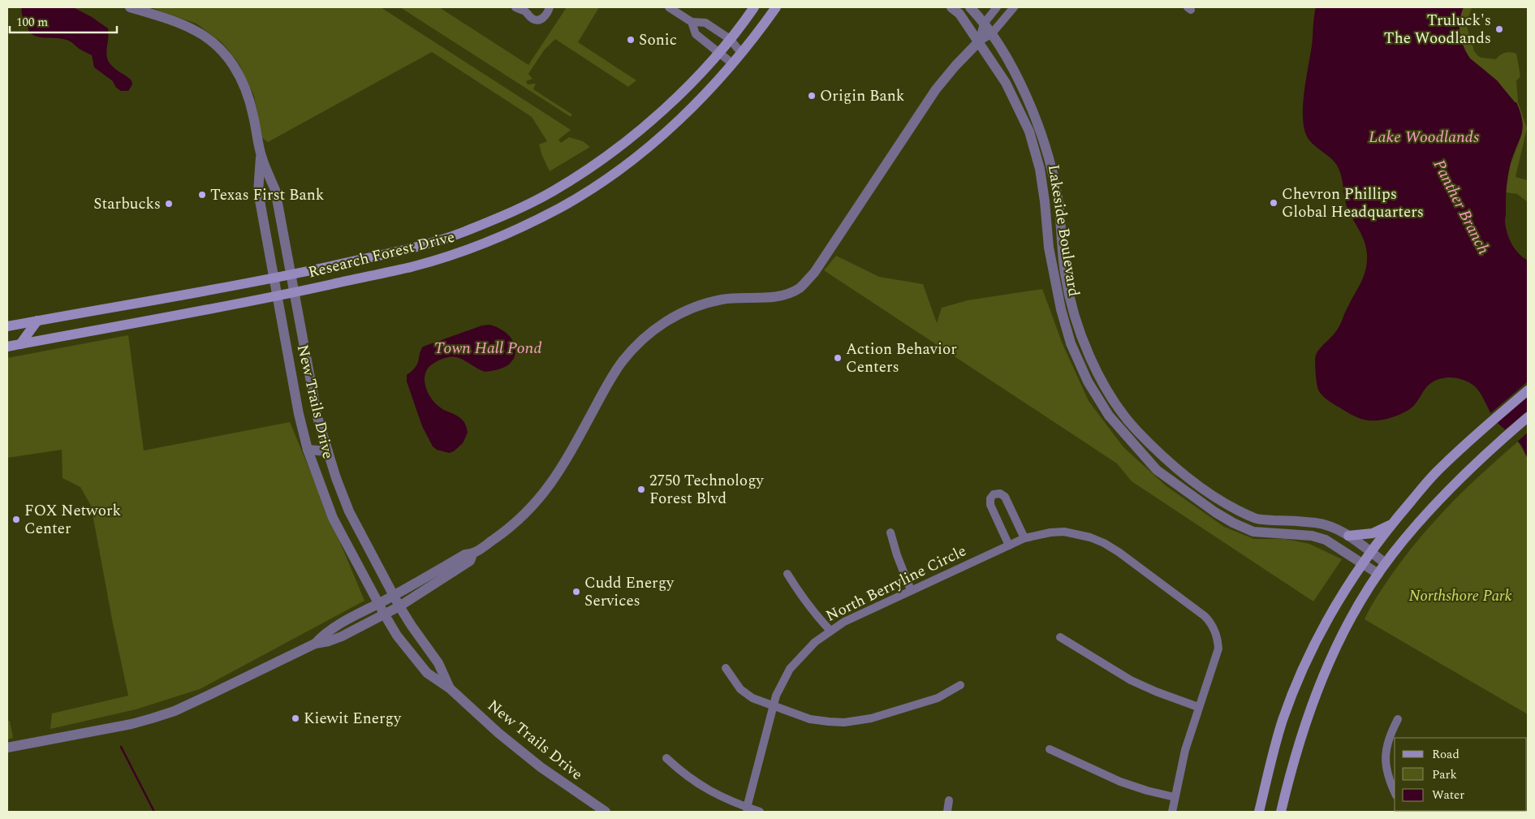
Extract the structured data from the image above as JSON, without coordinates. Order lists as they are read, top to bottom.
{
  "streets": {
    "main road": ["Research Forest Drive"],
    "street": ["Lakeside Boulevard", "New Trails Drive", "North Berryline Circle"]
  },
  "crossings": [
    ["Research Forest Drive", "New Trails Drive"]
  ],
  "water": ["Lake Woodlands", "Panther Branch", "Town Hall Pond"],
  "parks": ["Northshore Park"],
  "places": [
    "Truluck's The Woodlands",
    "Sonic",
    "Origin Bank",
    "Texas First Bank",
    "Chevron Phillips Global Headquarters",
    "Starbucks",
    "Action Behavior Centers",
    "2750 Technology Forest Blvd",
    "FOX Network Center",
    "Cudd Energy Services",
    "Kiewit Energy"
  ],
  "legend": ["Road", "Park", "Water"],
  "scale_bar": "100 m"
}
